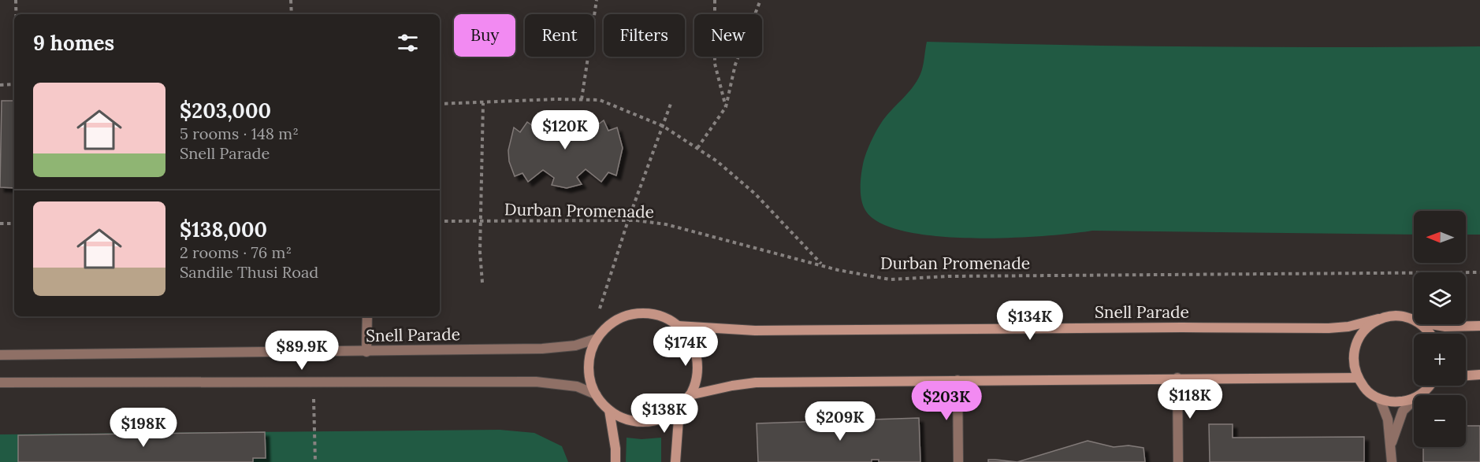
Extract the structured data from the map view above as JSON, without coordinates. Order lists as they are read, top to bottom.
{
  "streets": {
    "main road": ["Snell Parade"],
    "path": ["Durban Promenade"]
  },
  "north": "left",
  "page": {
    "chip": [
      "Buy",
      "Rent",
      "Filters",
      "New"
    ],
    "heading": "9 homes",
    "list": [
      {
        "name": "$203,000",
        "note": "5 rooms · 148 m² · Snell Parade"
      },
      {
        "name": "$138,000",
        "note": "2 rooms · 76 m² · Sandile Thusi Road"
      }
    ],
    "price": [
      "$120K",
      "$134K",
      "$174K",
      "$89.9K",
      "$118K",
      "$203K",
      "$138K",
      "$209K",
      "$198K"
    ],
    "map_buttons": ["+", "−"]
  }
}
